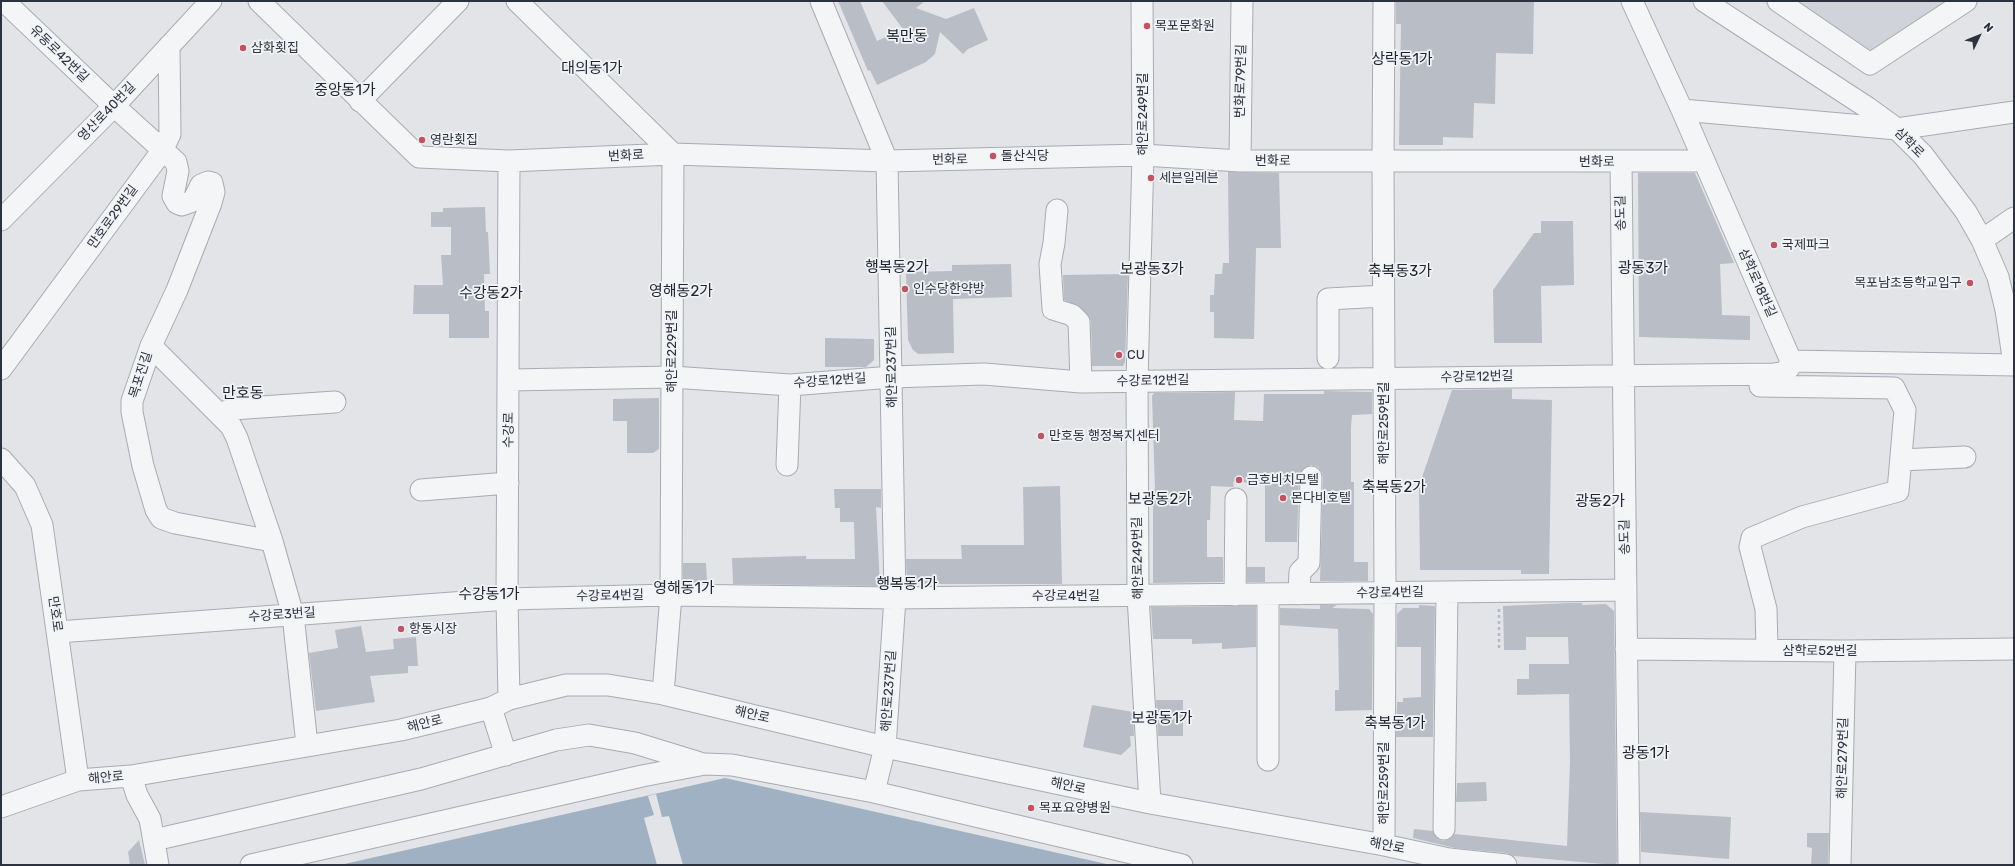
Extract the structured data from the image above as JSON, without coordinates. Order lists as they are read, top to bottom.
{
  "streets": {
    "street": [
      "유동로42번길",
      "번화로79번길",
      "영산로40번길",
      "해안로249번길",
      "삼학로",
      "번화로",
      "송도길",
      "만호로29번길",
      "삼학로18번길",
      "해안로229번길",
      "해안로237번길",
      "목포진길",
      "수강로12번길",
      "해안로259번길",
      "수강로",
      "수강로4번길",
      "만호로",
      "수강로3번길",
      "삼학로52번길",
      "해안로",
      "해안로279번길"
    ]
  },
  "crossings": [
    ["유동로42번길", "영산로40번길"],
    ["유동로42번길", "만호로29번길"],
    ["유동로42번길", "목포진길"],
    ["번화로79번길", "번화로"],
    ["영산로40번길", "만호로29번길"],
    ["해안로249번길", "번화로"],
    ["해안로249번길", "수강로12번길"],
    ["해안로249번길", "수강로4번길"],
    ["해안로249번길", "해안로"],
    ["번화로", "송도길"],
    ["번화로", "삼학로18번길"],
    ["번화로", "해안로229번길"],
    ["번화로", "해안로237번길"],
    ["번화로", "해안로259번길"],
    ["번화로", "수강로"],
    ["송도길", "수강로12번길"],
    ["송도길", "수강로4번길"],
    ["송도길", "삼학로52번길"],
    ["만호로29번길", "목포진길"],
    ["삼학로18번길", "수강로12번길"],
    ["해안로229번길", "수강로12번길"],
    ["해안로229번길", "수강로4번길"],
    ["해안로229번길", "해안로"],
    ["해안로237번길", "수강로12번길"],
    ["해안로237번길", "수강로4번길"],
    ["해안로237번길", "해안로"],
    ["수강로12번길", "해안로259번길"],
    ["수강로12번길", "수강로"],
    ["해안로259번길", "수강로4번길"],
    ["해안로259번길", "해안로"],
    ["수강로", "수강로4번길"],
    ["수강로", "수강로3번길"],
    ["수강로", "해안로"],
    ["수강로4번길", "수강로3번길"],
    ["만호로", "수강로3번길"],
    ["만호로", "해안로"],
    ["삼학로52번길", "해안로279번길"]
  ],
  "districts": [
    "복만동",
    "상락동1가",
    "대의동1가",
    "중앙동1가",
    "행복동2가",
    "광동3가",
    "보광동3가",
    "축복동3가",
    "영해동2가",
    "수강동2가",
    "만호동",
    "축복동2가",
    "보광동2가",
    "광동2가",
    "행복동1가",
    "영해동1가",
    "수강동1가",
    "보광동1가",
    "축복동1가",
    "광동1가"
  ],
  "places": [
    "목포문화원",
    "삼화횟집",
    "영란횟집",
    "돌산식당",
    "세븐일레븐",
    "국제파크",
    "목포남초등학교입구",
    "인수당한약방",
    "CU",
    "만호동 행정복지센터",
    "금호비치모텔",
    "몬다비호텔",
    "항동시장",
    "목포요양병원"
  ],
  "north": "top right"
}
